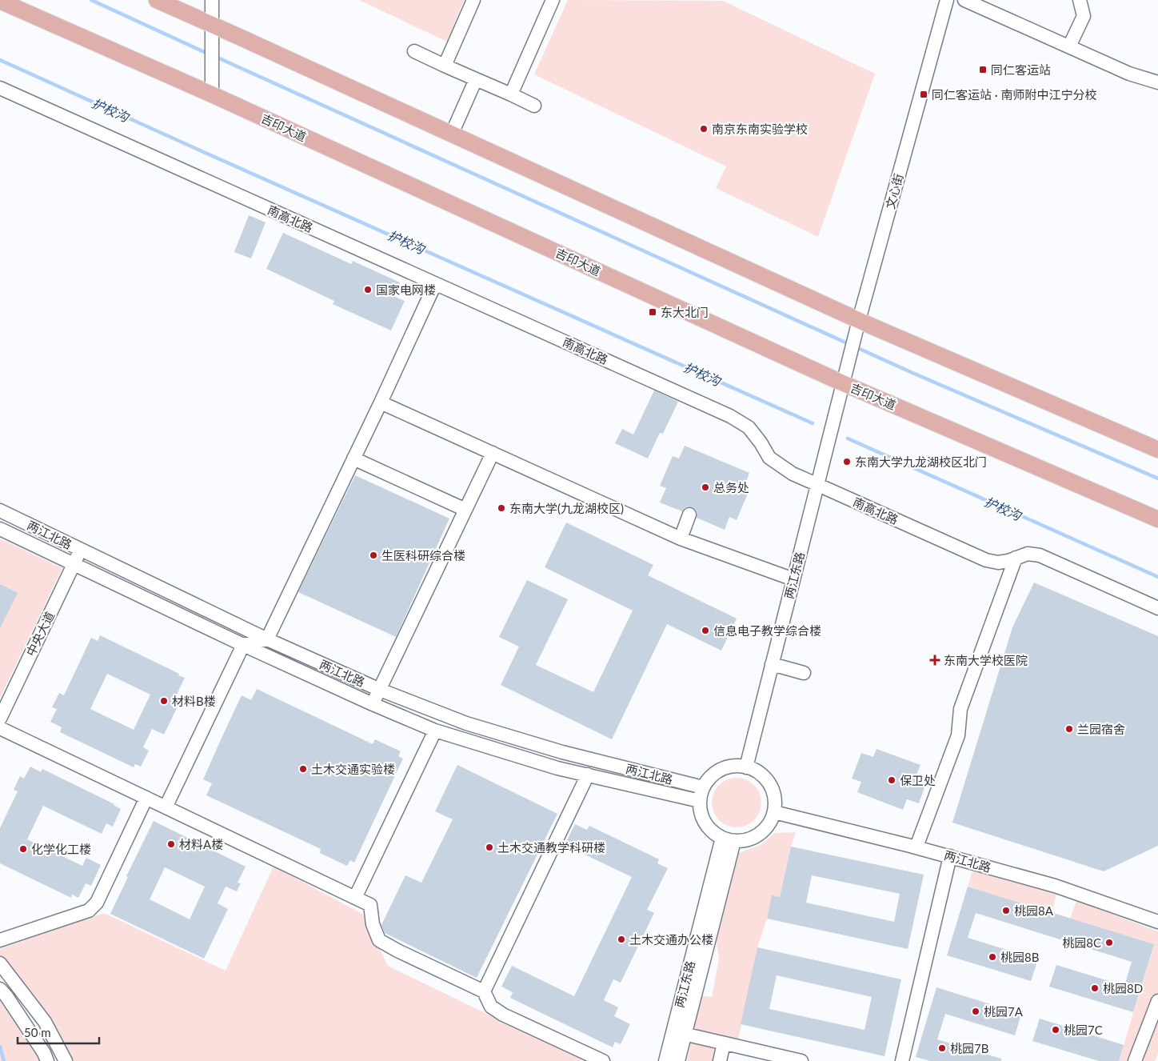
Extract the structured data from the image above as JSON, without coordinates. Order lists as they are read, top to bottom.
{
  "streets": {
    "main road": ["吉印大道"],
    "street": [
      "文心街",
      "南高北路",
      "两江北路",
      "两江东路",
      "中央大道"
    ]
  },
  "crossings": [
    ["吉印大道", "文心街"],
    ["吉印大道", "两江东路"],
    ["文心街", "两江东路"],
    ["南高北路", "两江东路"],
    ["两江北路", "两江东路"],
    ["两江北路", "中央大道"]
  ],
  "water": ["护校沟"],
  "places": {
    "transit": ["同仁客运站", "同仁客运站 · 南师附中江宁分校", "东大北门"],
    "other": [
      "南京东南实验学校",
      "国家电网楼",
      "东南大学九龙湖校区北门",
      "总务处",
      "东南大学(九龙湖校区)",
      "生医科研综合楼",
      "信息电子教学综合楼",
      "材料B楼",
      "兰园宿舍",
      "土木交通实验楼",
      "保卫处",
      "材料A楼",
      "土木交通教学科研楼",
      "化学化工楼",
      "桃园8A",
      "土木交通办公楼",
      "桃园8C",
      "桃园8B",
      "桃园8D",
      "桃园7A",
      "桃园7C",
      "桃园7B"
    ],
    "health": ["东南大学校医院"]
  },
  "scale_bar": "50 m"
}
